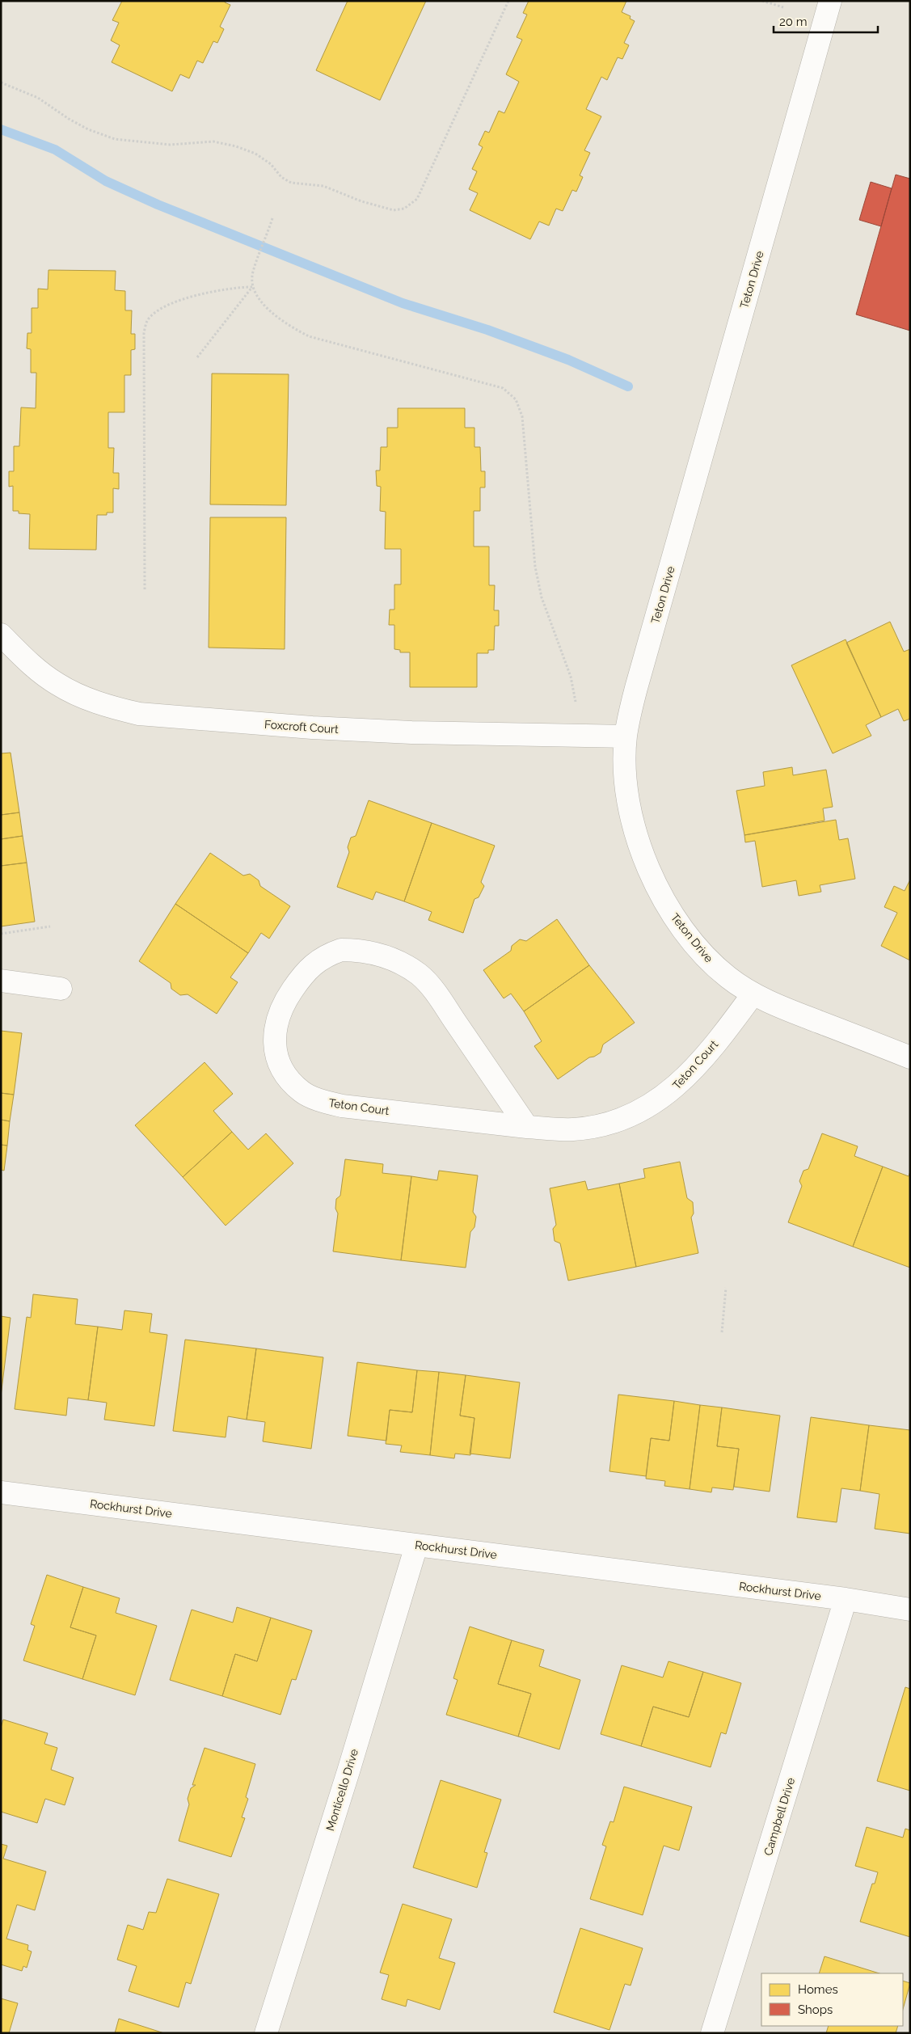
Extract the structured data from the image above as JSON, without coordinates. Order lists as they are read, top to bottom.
{
  "streets": {
    "street": [
      "Teton Drive",
      "Foxcroft Court",
      "Teton Court",
      "Rockhurst Drive",
      "Monticello Drive",
      "Campbell Drive"
    ]
  },
  "crossings": [
    ["Teton Drive", "Foxcroft Court"],
    ["Teton Drive", "Teton Court"],
    ["Rockhurst Drive", "Monticello Drive"],
    ["Rockhurst Drive", "Campbell Drive"]
  ],
  "legend": ["Homes", "Shops"],
  "scale_bar": "20 m"
}
